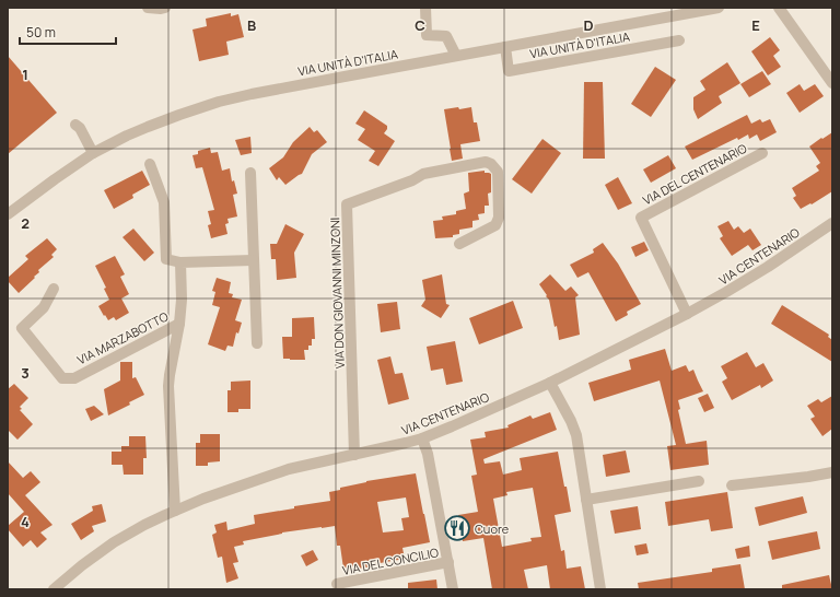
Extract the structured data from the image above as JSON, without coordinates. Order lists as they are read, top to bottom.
{
  "streets": {
    "street": [
      "VIA UNITÀ D'ITALIA",
      "VIA DEL CENTENARIO",
      "VIA CENTENARIO",
      "VIA DON GIOVANNI MINZONI",
      "VIA MARZABOTTO",
      "VIA DEL CONCILIO"
    ]
  },
  "crossings": [
    ["VIA DEL CENTENARIO", "VIA CENTENARIO"],
    ["VIA CENTENARIO", "VIA DON GIOVANNI MINZONI"],
    ["VIA CENTENARIO", "VIA MARZABOTTO"],
    ["VIA CENTENARIO", "VIA DEL CONCILIO"]
  ],
  "places": {
    "restaurant": ["Cuore"]
  },
  "scale_bar": "50 m",
  "grid": {
    "columns": [
      "B",
      "C",
      "D",
      "E"
    ],
    "rows": [
      "1",
      "2",
      "3",
      "4"
    ]
  }
}
